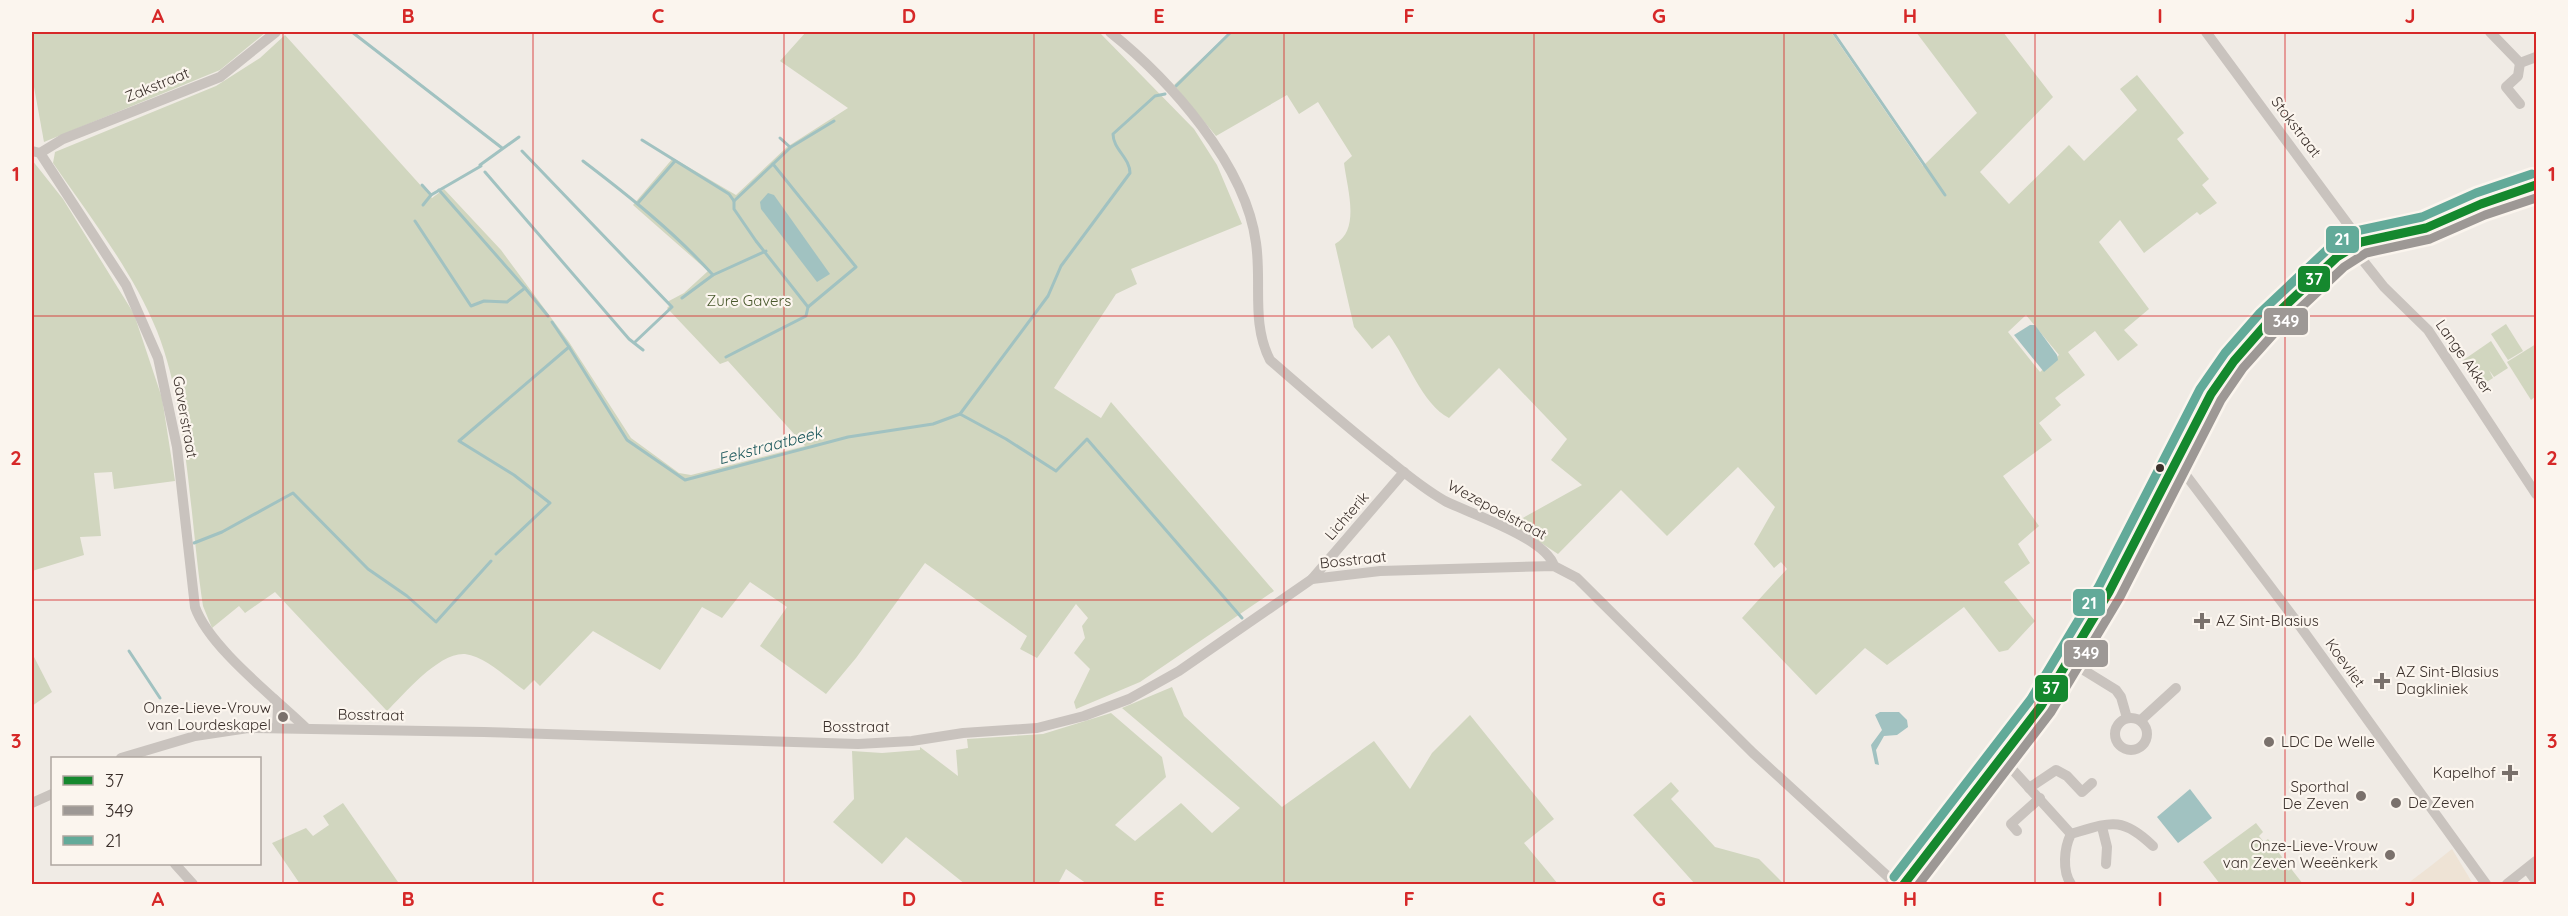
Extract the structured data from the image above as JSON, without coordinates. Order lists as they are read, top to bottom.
{
  "streets": {
    "street": [
      "Zakstraat",
      "Stokstraat",
      "Lange Akker",
      "Gaverstraat",
      "Wezepoelstraat",
      "Lichterik",
      "Bosstraat",
      "Koevliet"
    ]
  },
  "crossings": [
    ["Zakstraat", "Gaverstraat"],
    ["Stokstraat", "Lange Akker"],
    ["Gaverstraat", "Bosstraat"],
    ["Wezepoelstraat", "Lichterik"],
    ["Wezepoelstraat", "Bosstraat"],
    ["Lichterik", "Bosstraat"]
  ],
  "water": ["Eekstraatbeek"],
  "parks": ["Zure Gavers"],
  "places": {
    "health": ["AZ Sint-Blasius", "AZ Sint-Blasius Dagkliniek", "Kapelhof"],
    "other": [
      "Onze-Lieve-Vrouw van Lourdeskapel",
      "LDC De Welle",
      "Sporthal De Zeven",
      "De Zeven",
      "Onze-Lieve-Vrouw van Zeven Weeënkerk"
    ]
  },
  "lines": ["transit line 21", "transit line 37", "transit line 349"],
  "legend": ["37", "349", "21"],
  "grid": {
    "columns": [
      "A",
      "B",
      "C",
      "D",
      "E",
      "F",
      "G",
      "H",
      "I",
      "J"
    ],
    "rows": ["1", "2", "3"]
  }
}
